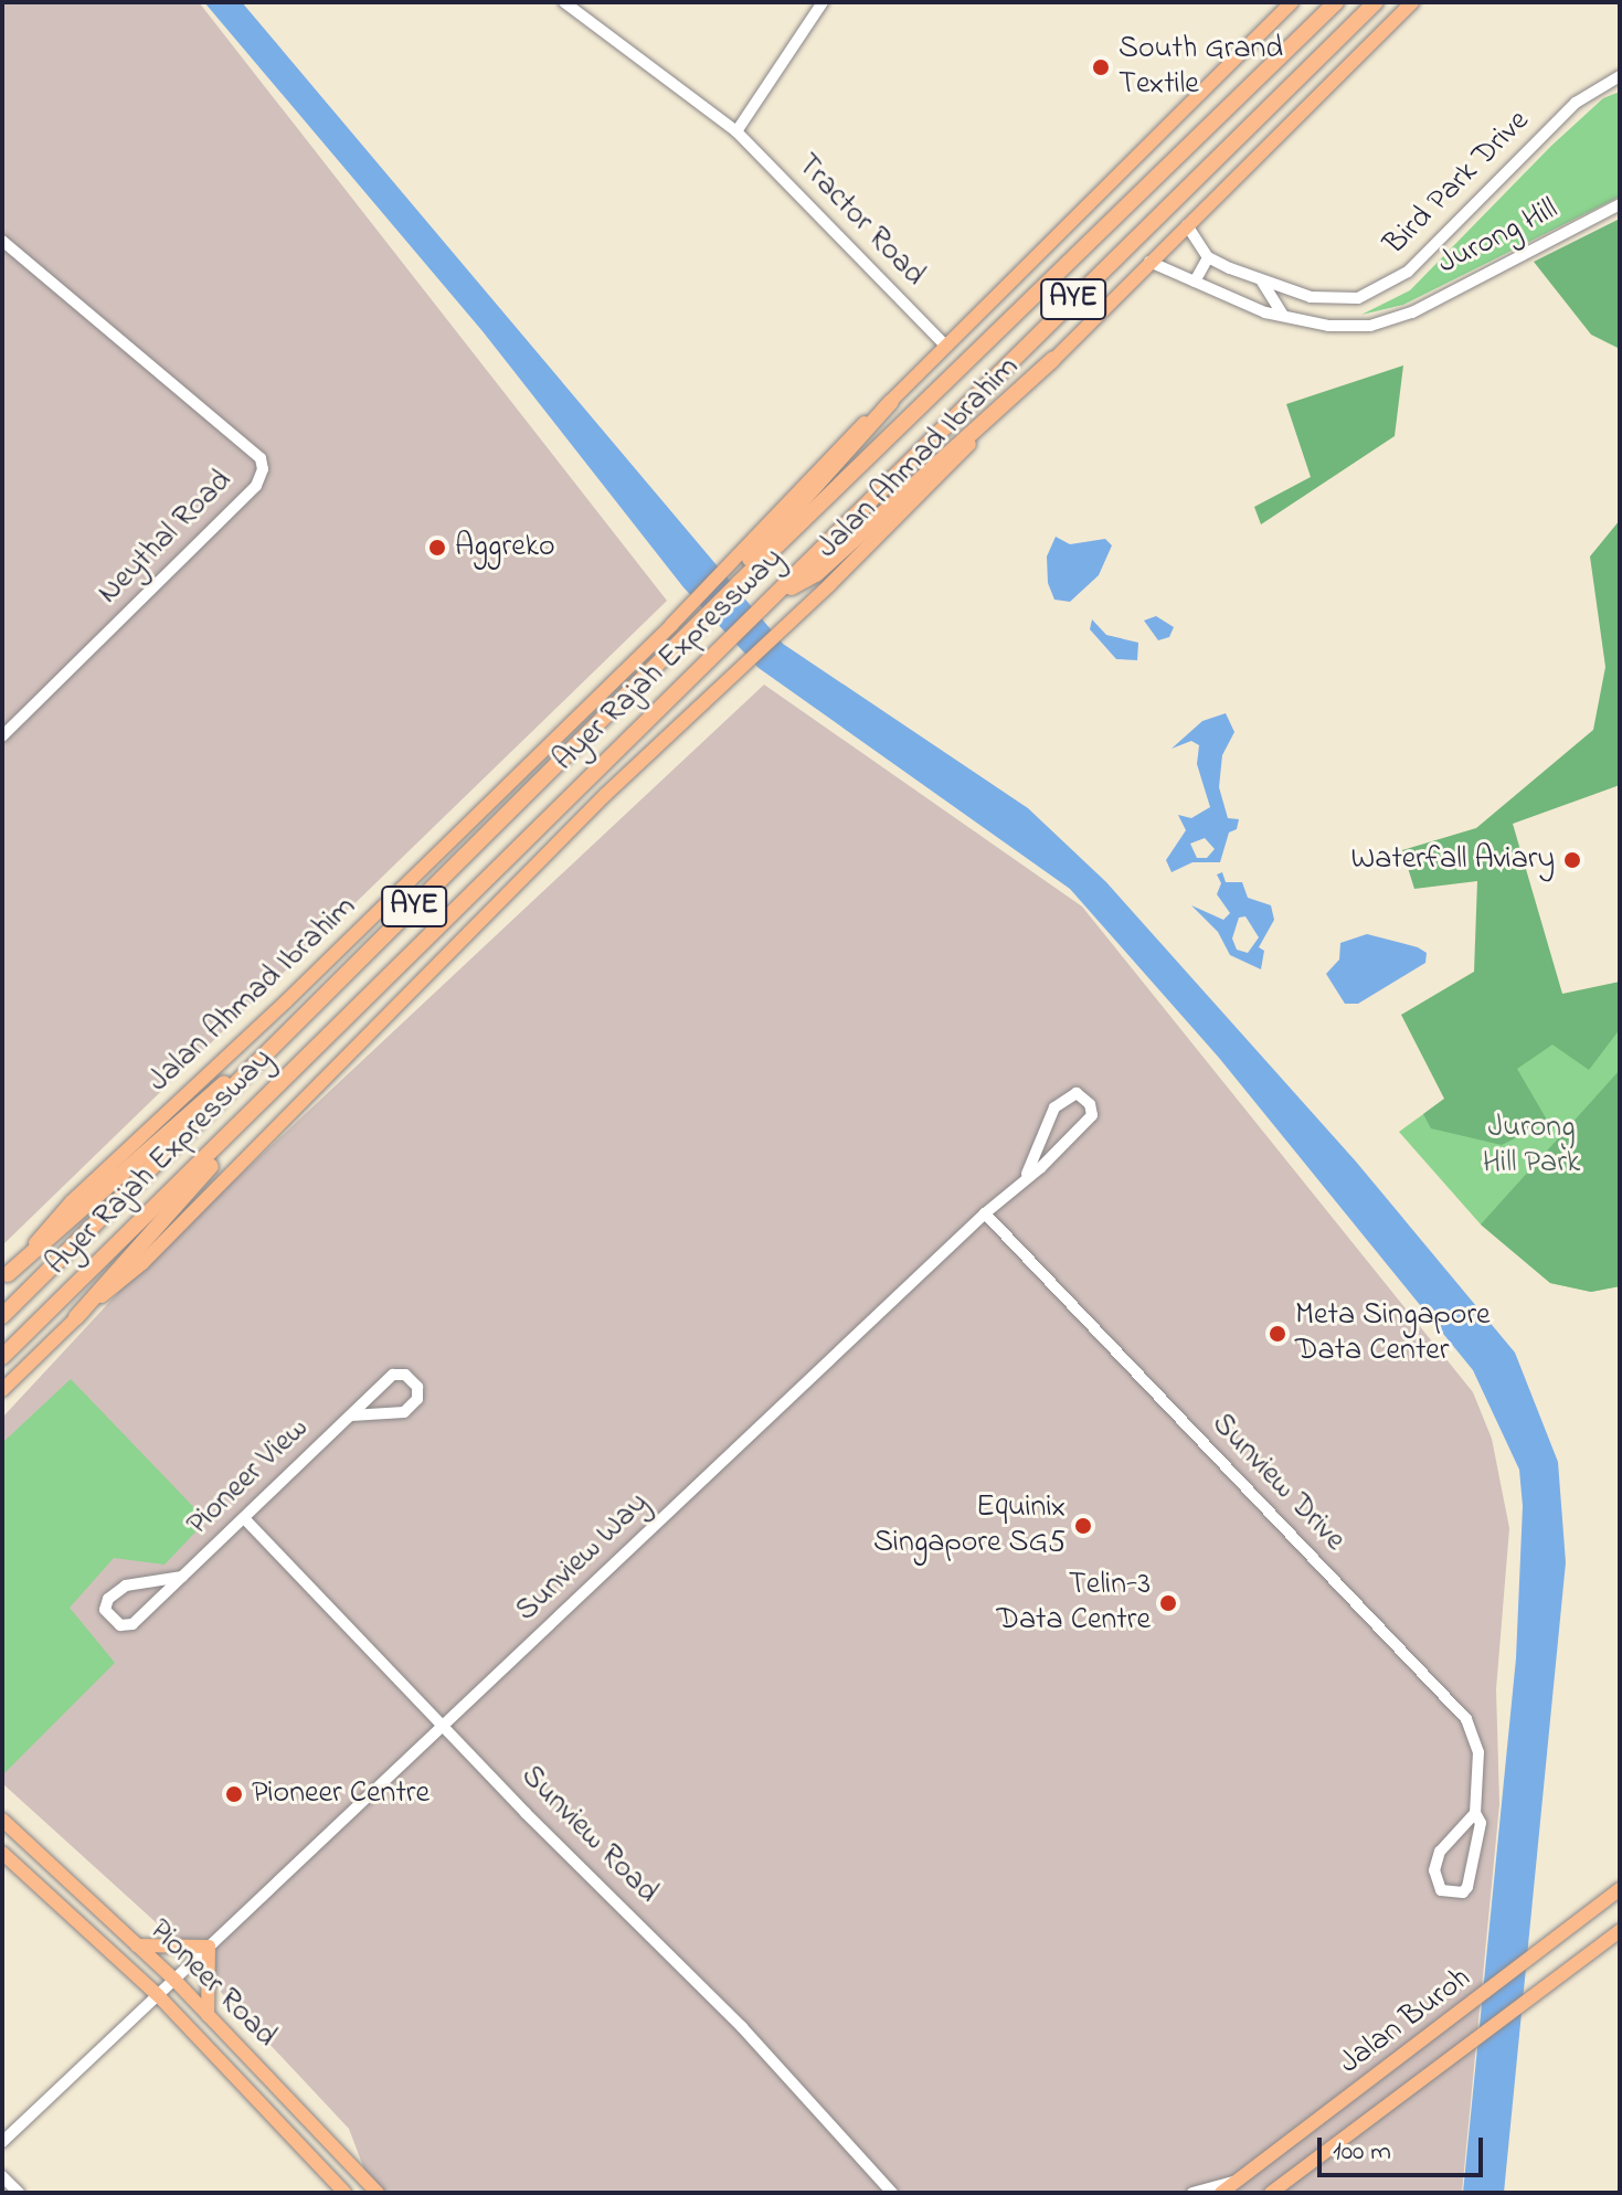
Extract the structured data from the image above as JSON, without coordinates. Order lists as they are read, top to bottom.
{
  "streets": {
    "highway": ["AYE", "Ayer Rajah Expressway"],
    "main road": ["Jalan Ahmad Ibrahim", "Pioneer Road", "Jalan Buroh"],
    "street": [
      "Bird Park Drive",
      "Tractor Road",
      "Jurong Hill",
      "Neythal Road",
      "Pioneer View",
      "Sunview Drive",
      "Sunview Way",
      "Sunview Road"
    ]
  },
  "crossings": [
    ["Tractor Road", "Jalan Ahmad Ibrahim"],
    ["Jurong Hill", "Jalan Ahmad Ibrahim"],
    ["Pioneer View", "Sunview Road"],
    ["Sunview Drive", "Sunview Way"],
    ["Sunview Way", "Sunview Road"],
    ["Sunview Way", "Pioneer Road"]
  ],
  "parks": ["Jurong Hill Park"],
  "places": [
    "South Grand Textile",
    "Aggreko",
    "Waterfall Aviary",
    "Meta Singapore Data Center",
    "Equinix Singapore SG5",
    "Telin-3 Data Centre",
    "Pioneer Centre"
  ],
  "scale_bar": "100 m"
}
